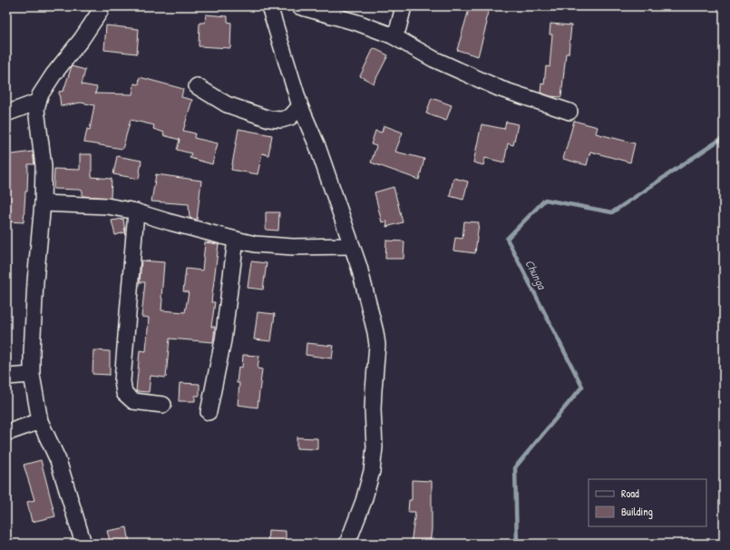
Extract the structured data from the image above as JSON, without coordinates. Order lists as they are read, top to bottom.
{
  "water": ["Chunga"],
  "legend": ["Road", "Building"]
}
